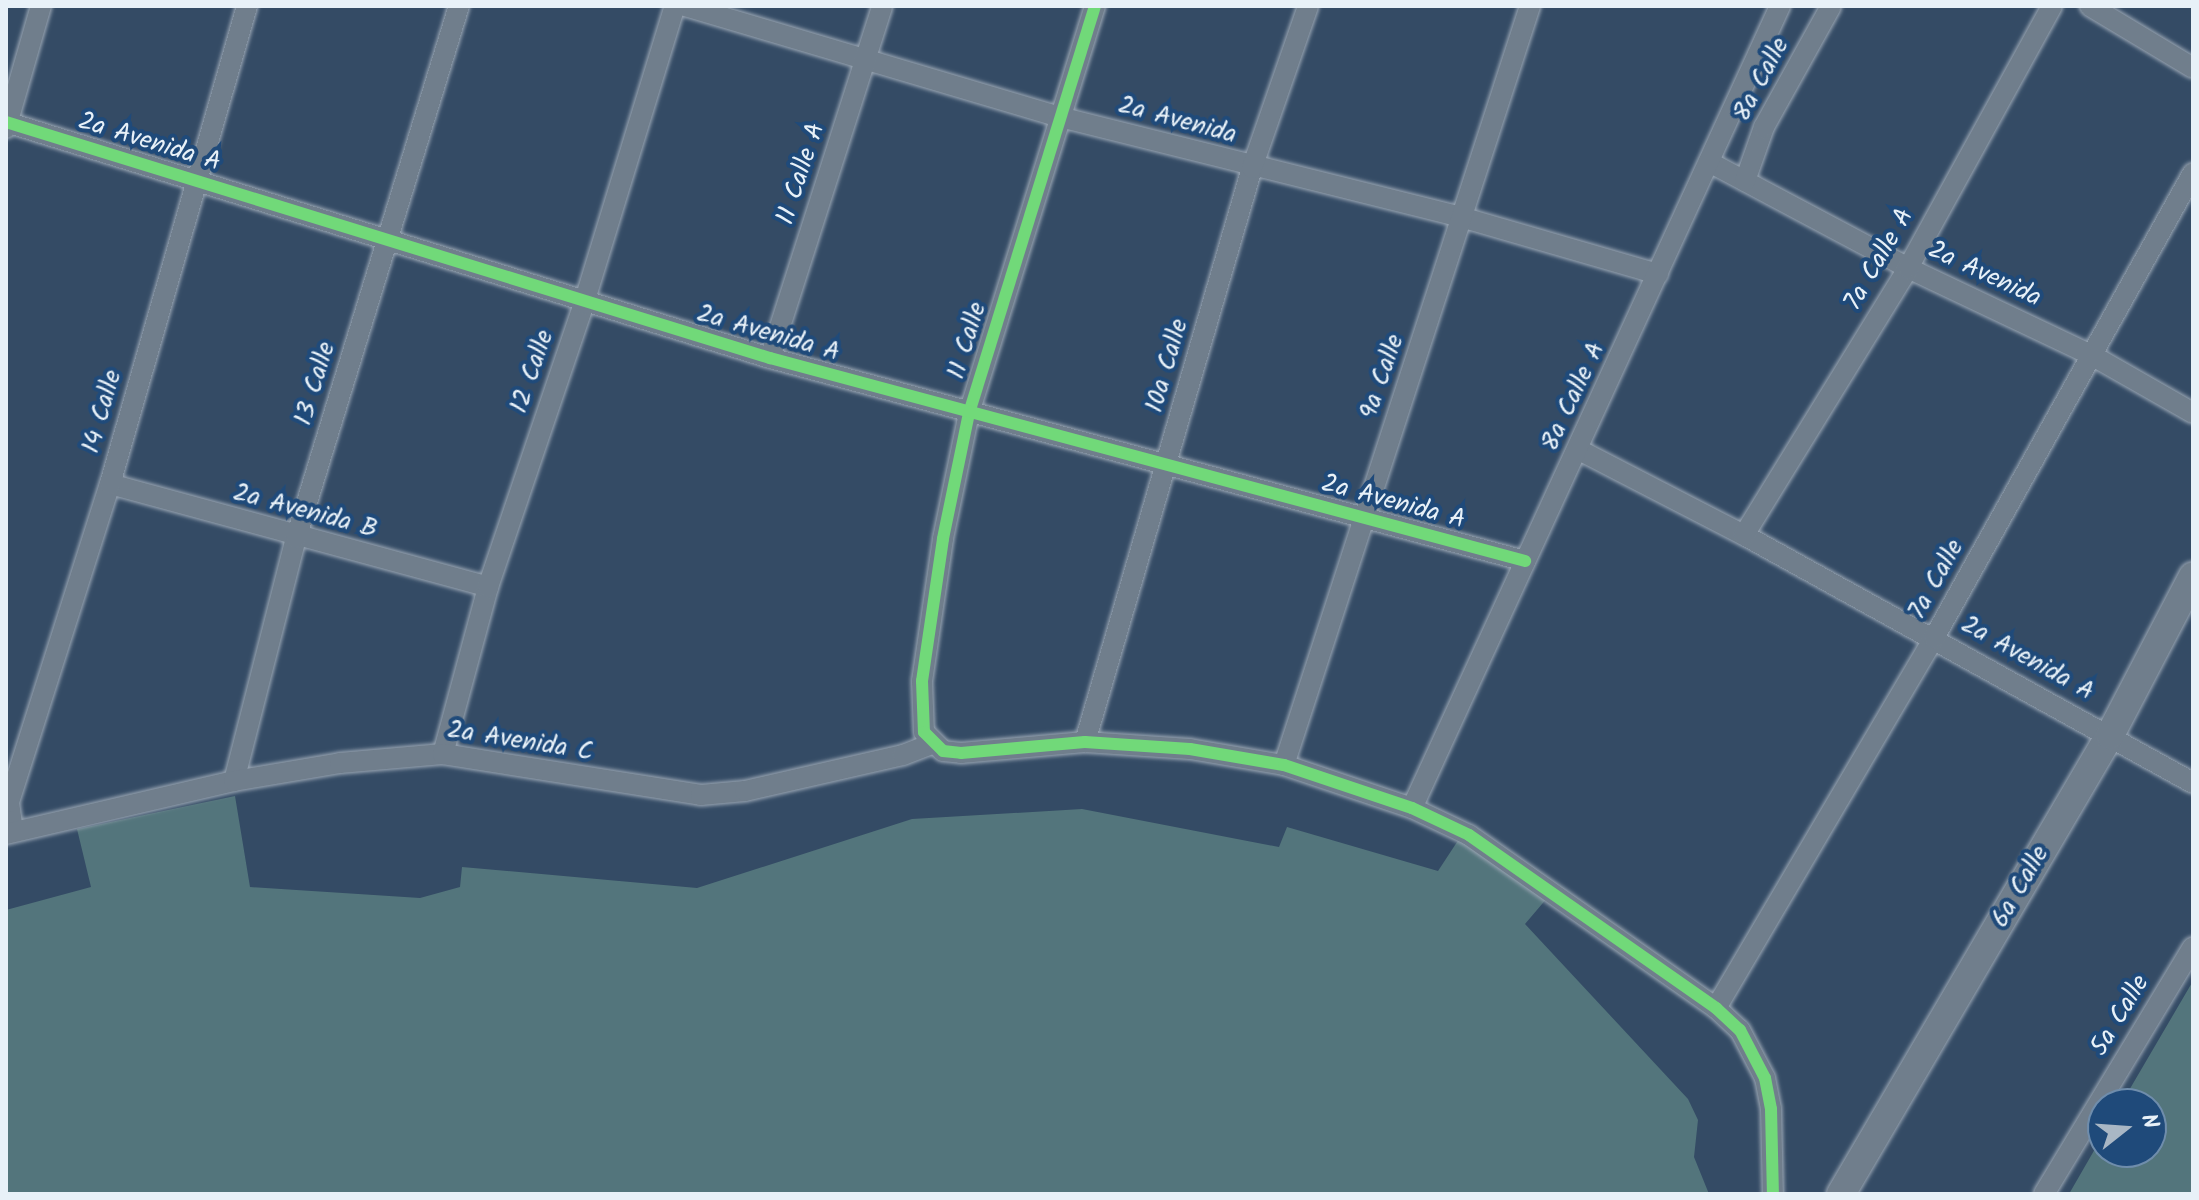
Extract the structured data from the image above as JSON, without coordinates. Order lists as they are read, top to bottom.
{
  "streets": {
    "main road": ["6a Calle"],
    "street": [
      "8a Calle",
      "2a Avenida",
      "2a Avenida A",
      "11 Calle A",
      "7a Calle A",
      "11 Calle",
      "10a Calle",
      "12 Calle",
      "9a Calle",
      "13 Calle",
      "8a Calle A",
      "14 Calle",
      "2a Avenida B",
      "7a Calle",
      "2a Avenida C",
      "5a Calle"
    ]
  },
  "crossings": [
    ["8a Calle", "2a Avenida"],
    ["2a Avenida", "11 Calle A"],
    ["2a Avenida", "7a Calle A"],
    ["2a Avenida", "11 Calle"],
    ["2a Avenida", "10a Calle"],
    ["2a Avenida", "9a Calle"],
    ["2a Avenida", "8a Calle A"],
    ["2a Avenida", "7a Calle"],
    ["2a Avenida A", "11 Calle A"],
    ["2a Avenida A", "7a Calle A"],
    ["2a Avenida A", "11 Calle"],
    ["2a Avenida A", "10a Calle"],
    ["2a Avenida A", "12 Calle"],
    ["2a Avenida A", "9a Calle"],
    ["2a Avenida A", "13 Calle"],
    ["2a Avenida A", "8a Calle A"],
    ["2a Avenida A", "14 Calle"],
    ["2a Avenida A", "7a Calle"],
    ["2a Avenida A", "6a Calle"],
    ["11 Calle", "2a Avenida C"],
    ["12 Calle", "2a Avenida B"],
    ["12 Calle", "2a Avenida C"],
    ["13 Calle", "2a Avenida B"],
    ["13 Calle", "2a Avenida C"],
    ["14 Calle", "2a Avenida B"],
    ["14 Calle", "2a Avenida C"]
  ],
  "north": "right"
}
